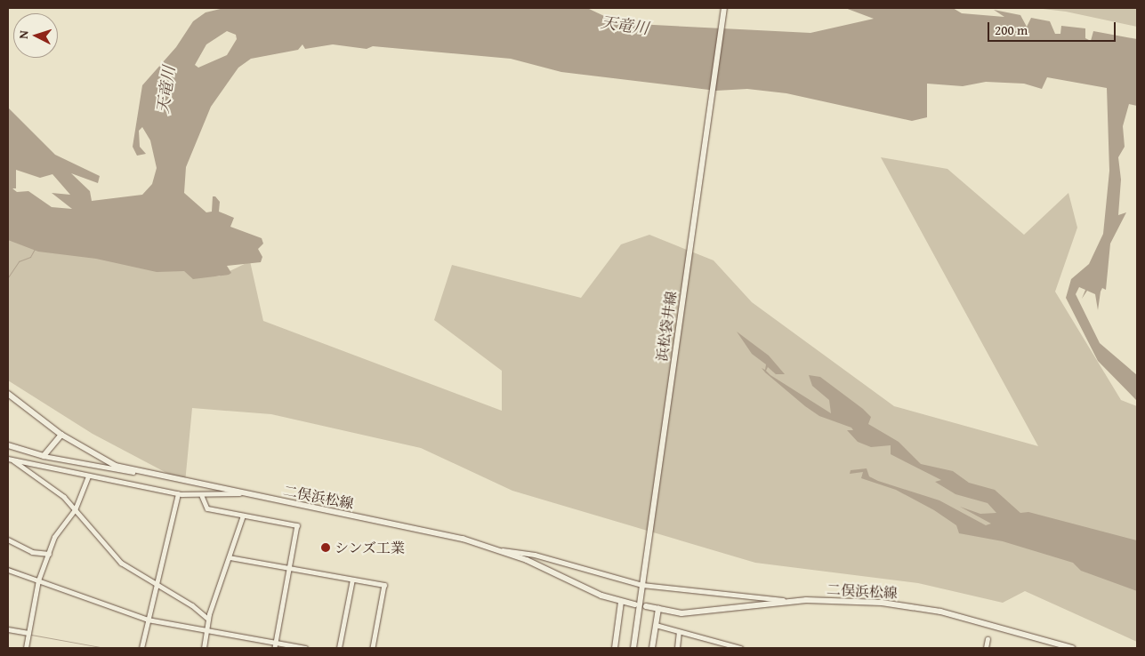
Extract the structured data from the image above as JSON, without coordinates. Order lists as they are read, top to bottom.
{
  "streets": {
    "main road": ["浜松袋井線", "二俣浜松線"]
  },
  "water": ["天竜川"],
  "places": ["シンズ工業"],
  "scale_bar": "200 m",
  "north": "left"
}
